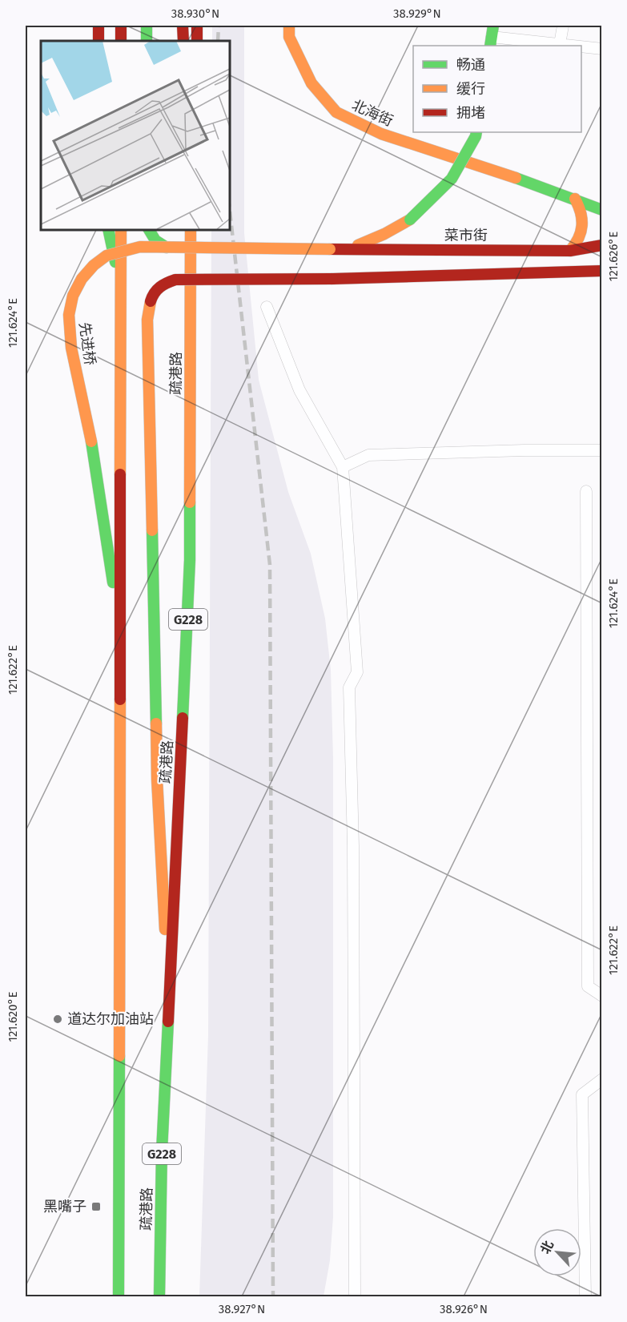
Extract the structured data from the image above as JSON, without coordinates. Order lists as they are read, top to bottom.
{
  "streets": {
    "main road": [
      "北海街",
      "菜市街",
      "先进桥",
      "疏港路",
      "G228"
    ]
  },
  "crossings": [
    ["菜市街", "先进桥"],
    ["先进桥", "疏港路"]
  ],
  "places": {
    "other": ["道达尔加油站"],
    "transit": ["黑嘴子"]
  },
  "legend": ["畅通", "缓行", "拥堵"],
  "north": "top left",
  "coordinates": [
    "38.930°N",
    "38.929°N",
    "121.626°E",
    "121.624°E",
    "121.622°E",
    "121.620°E",
    "38.927°N",
    "38.926°N"
  ]
}
